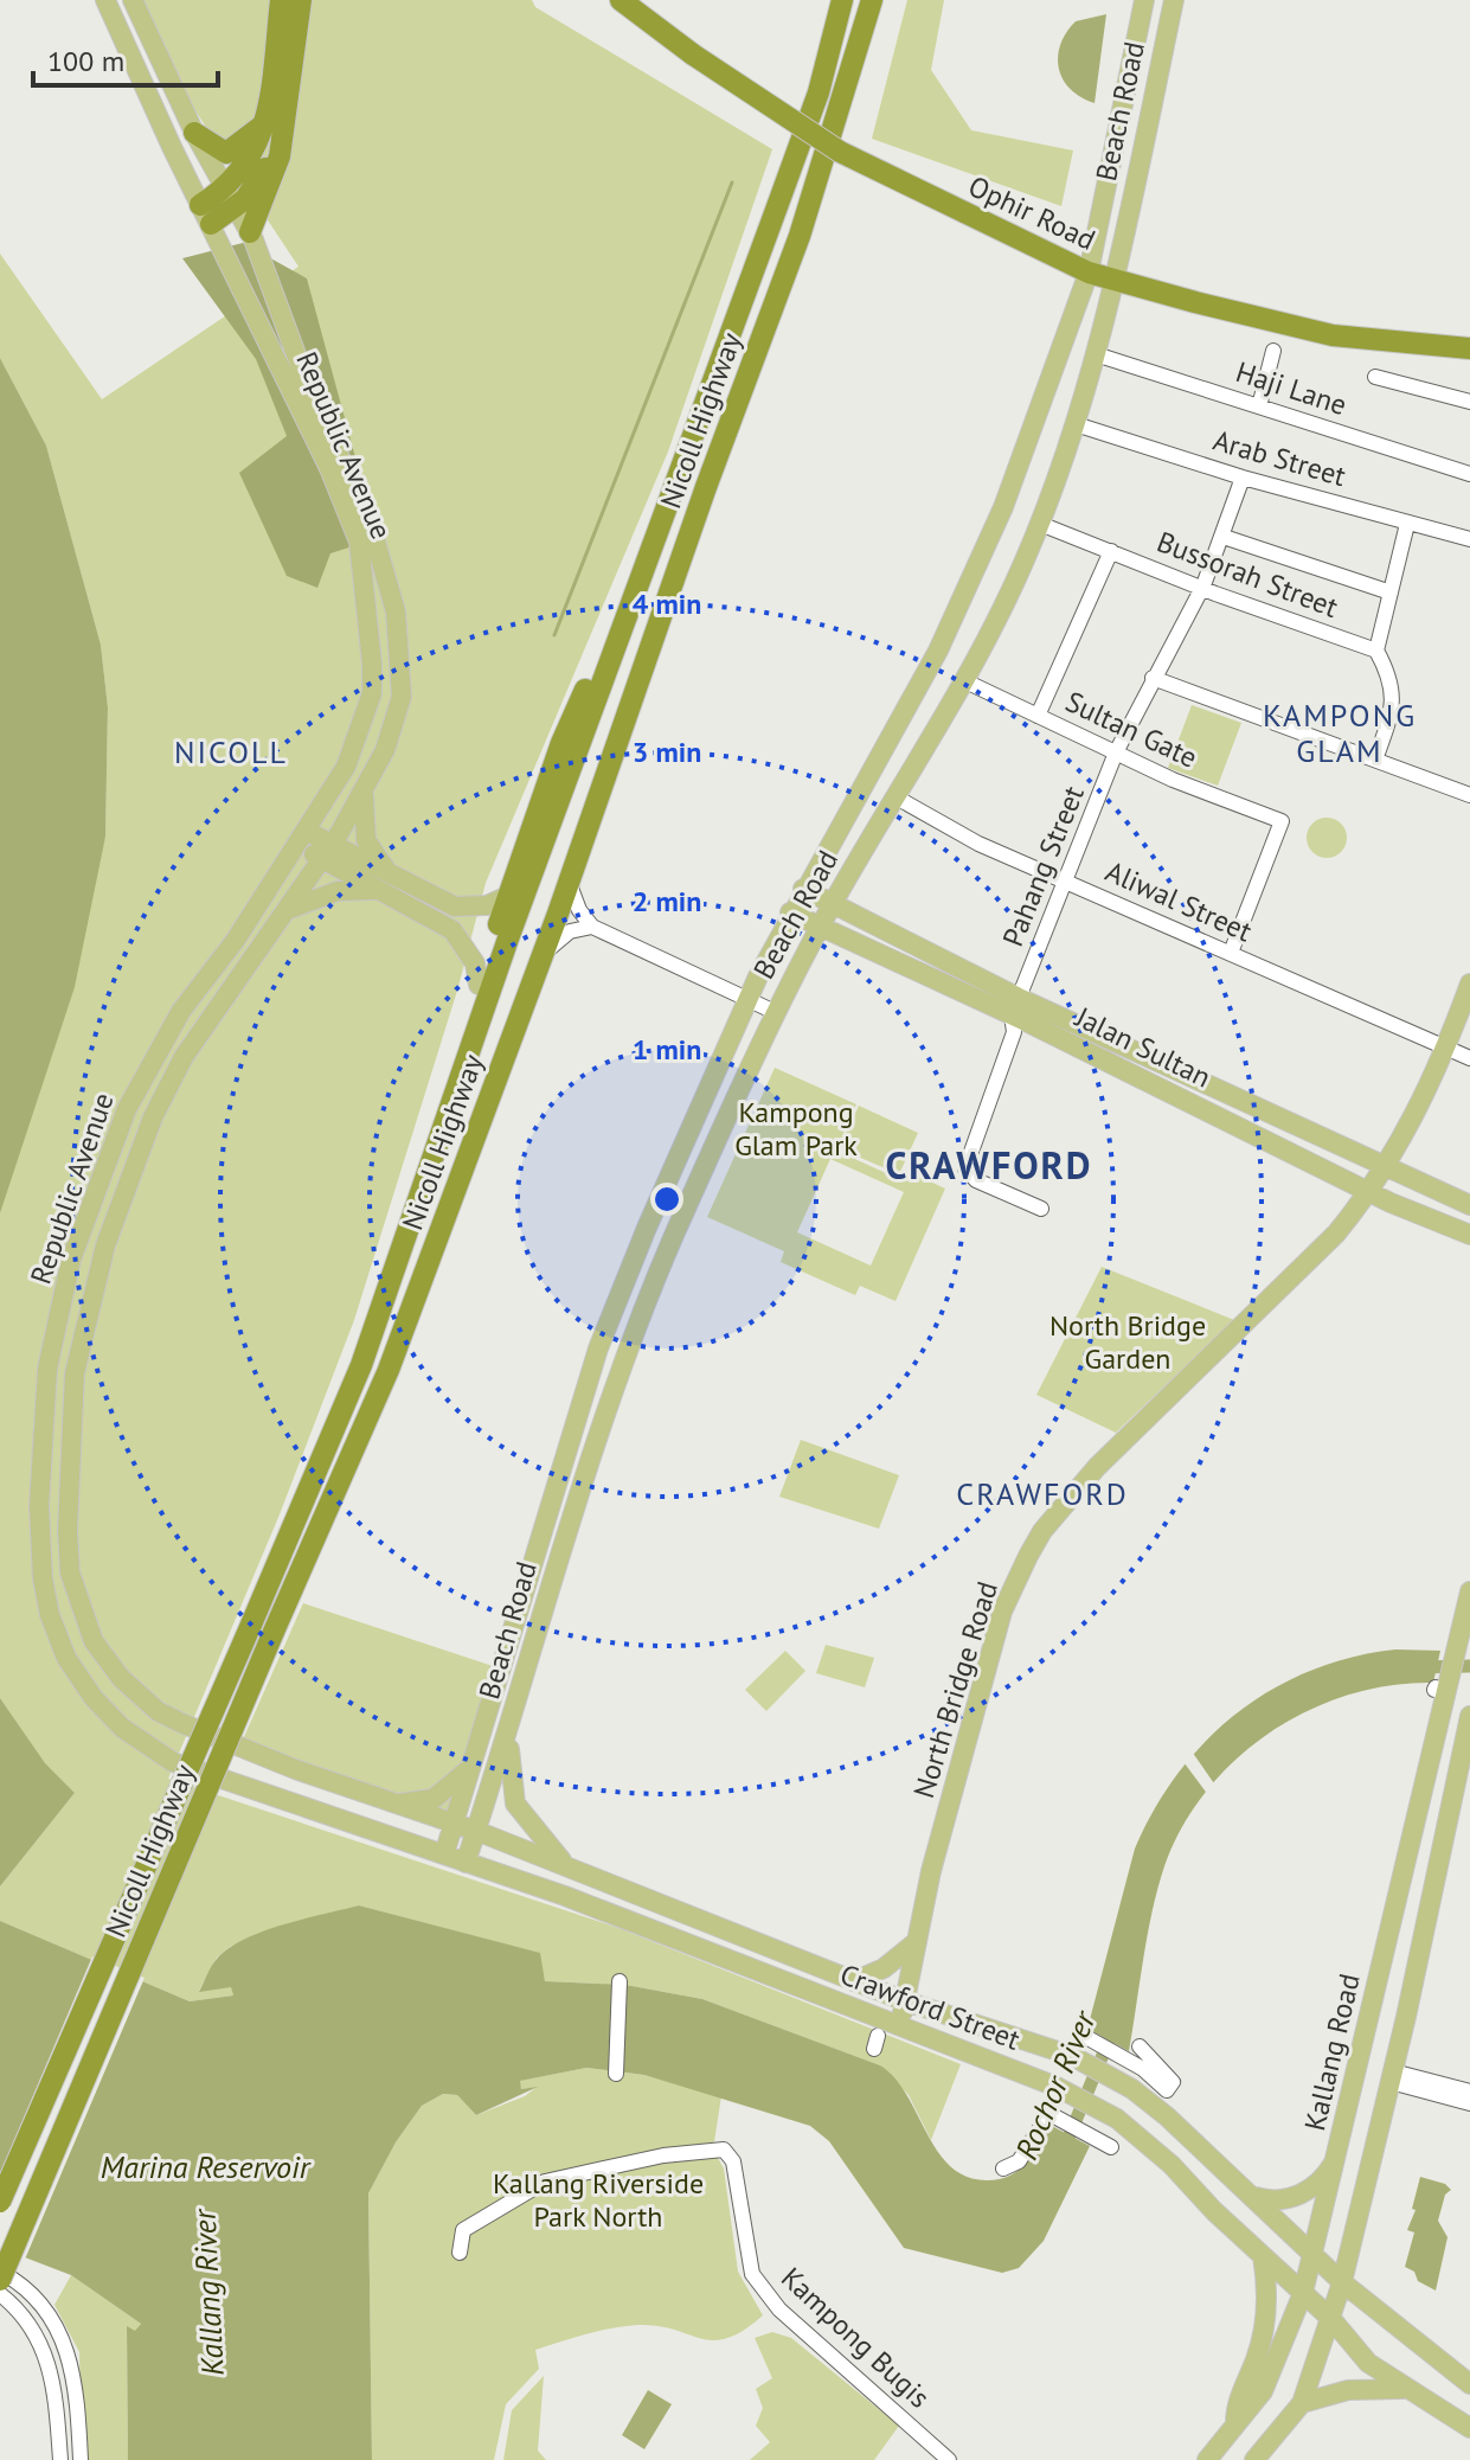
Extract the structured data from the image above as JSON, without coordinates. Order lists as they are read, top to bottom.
{
  "streets": {
    "highway": ["Ophir Road", "Nicoll Highway"],
    "main road": [
      "Beach Road",
      "Republic Avenue",
      "Jalan Sultan",
      "North Bridge Road",
      "Crawford Street",
      "Kallang Road"
    ],
    "street": [
      "Haji Lane",
      "Arab Street",
      "Bussorah Street",
      "Sultan Gate",
      "Pahang Street",
      "Aliwal Street",
      "Kampong Bugis"
    ]
  },
  "crossings": [
    ["Beach Road", "Ophir Road"],
    ["Beach Road", "Haji Lane"],
    ["Beach Road", "Republic Avenue"],
    ["Beach Road", "Arab Street"],
    ["Beach Road", "Bussorah Street"],
    ["Beach Road", "Sultan Gate"],
    ["Beach Road", "Aliwal Street"],
    ["Beach Road", "Jalan Sultan"],
    ["Beach Road", "Crawford Street"],
    ["Republic Avenue", "Crawford Street"],
    ["Arab Street", "Pahang Street"],
    ["Bussorah Street", "Pahang Street"],
    ["Sultan Gate", "Pahang Street"],
    ["Sultan Gate", "Aliwal Street"],
    ["Pahang Street", "Aliwal Street"],
    ["Pahang Street", "Jalan Sultan"],
    ["Aliwal Street", "North Bridge Road"],
    ["Jalan Sultan", "North Bridge Road"],
    ["North Bridge Road", "Crawford Street"],
    ["Crawford Street", "Kallang Road"]
  ],
  "districts": [
    "KAMPONG GLAM",
    "NICOLL",
    "CRAWFORD",
    "CRAWFORD"
  ],
  "water": ["Rochor River", "Marina Reservoir", "Kallang River"],
  "parks": ["Kampong Glam Park", "North Bridge Garden", "Kallang Riverside Park North"],
  "scale_bar": "100 m",
  "rings": [
    "4 min",
    "3 min",
    "2 min",
    "1 min"
  ]
}
